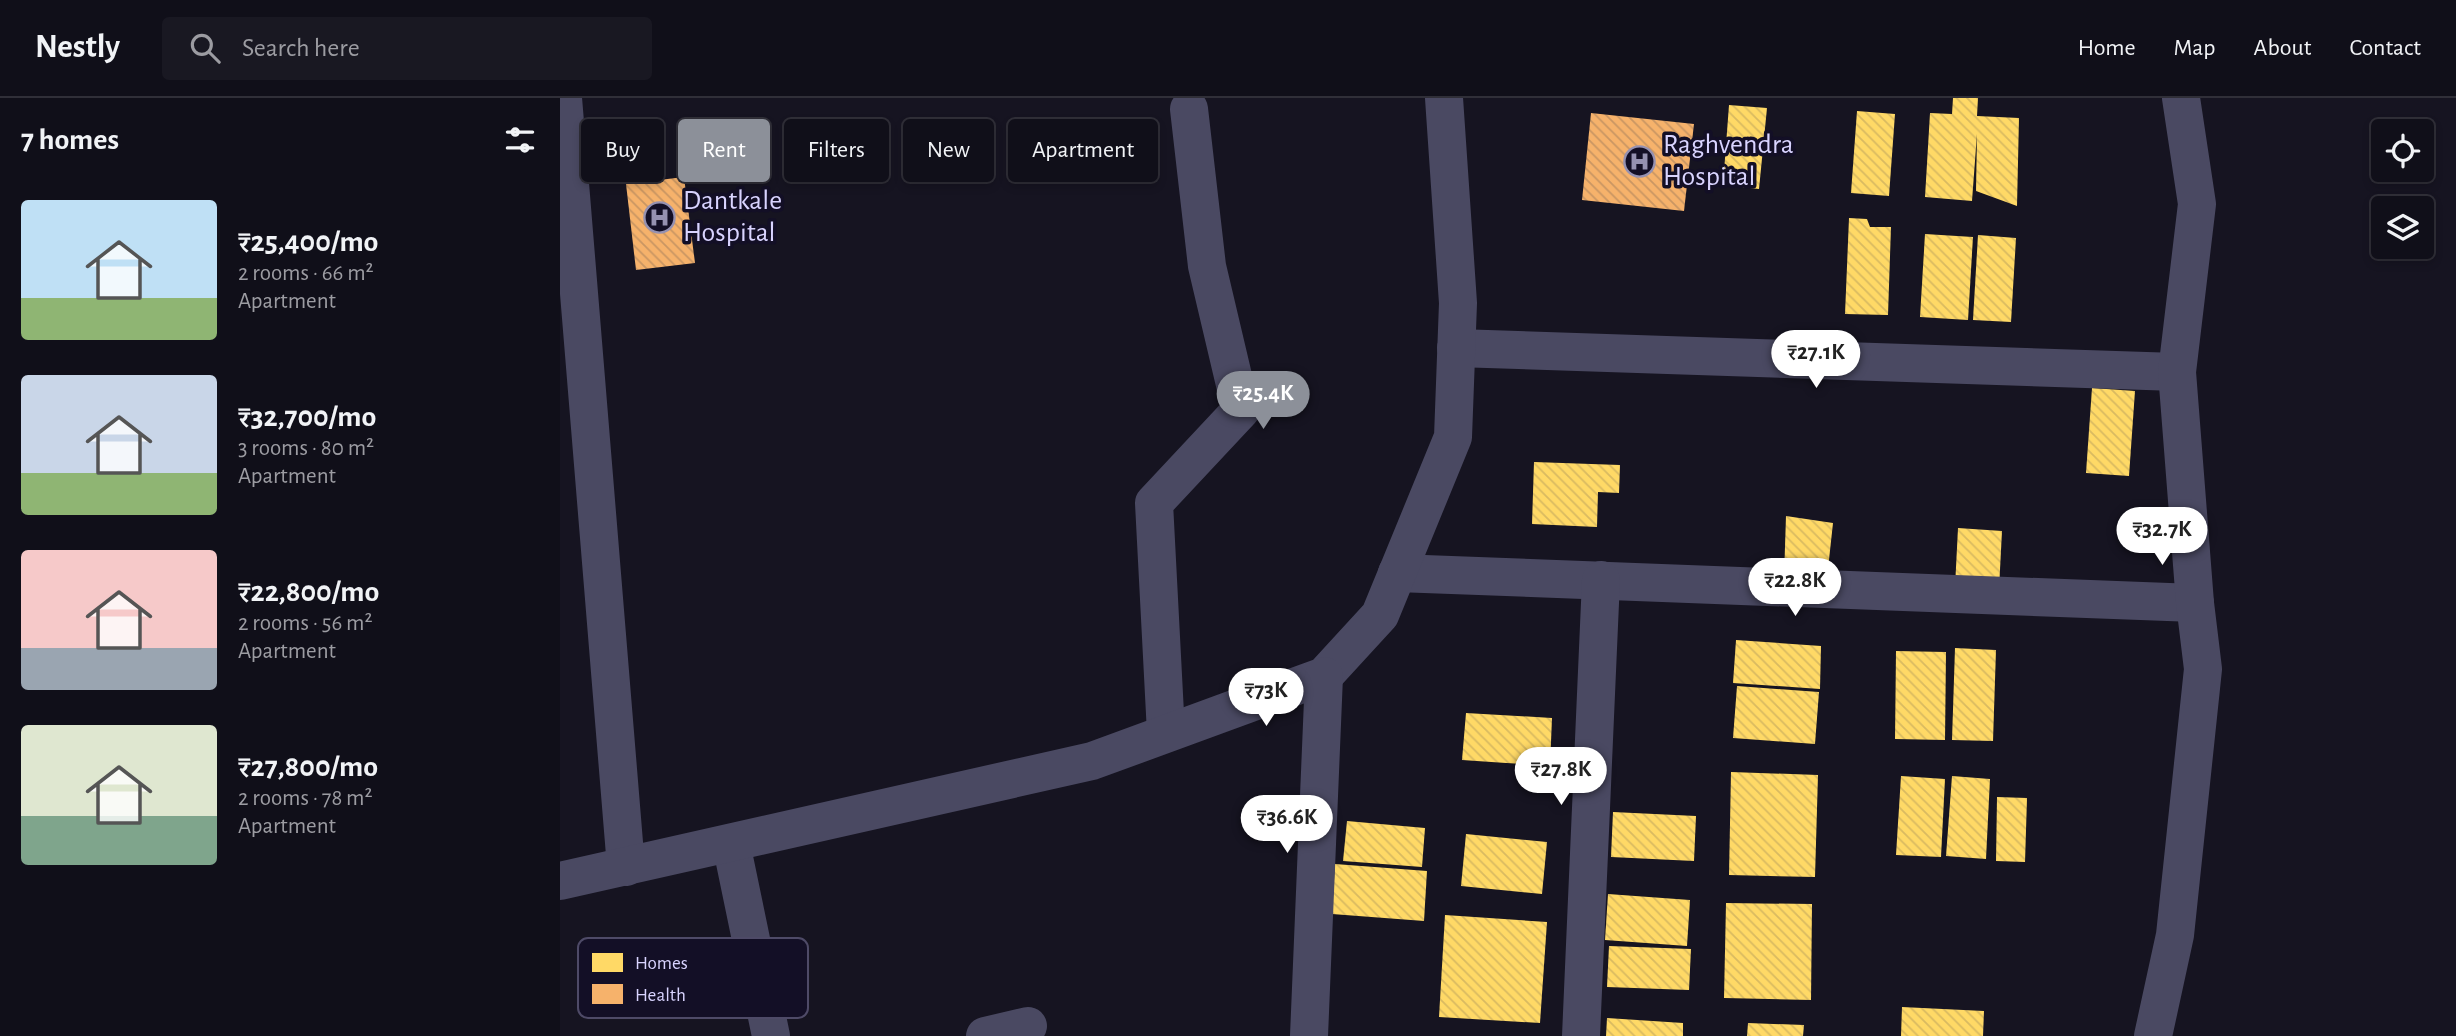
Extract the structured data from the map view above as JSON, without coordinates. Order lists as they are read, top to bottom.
{
  "places": {
    "hospital": ["Raghvendra Hospital", "Dantkale Hospital"]
  },
  "legend": ["Homes", "Health"],
  "page": {
    "header": "Nestly",
    "search": "Search here",
    "nav": [
      "Home",
      "Map",
      "About",
      "Contact"
    ],
    "heading": "7 homes",
    "chip": [
      "Buy",
      "Rent",
      "Filters",
      "New",
      "Apartment"
    ],
    "list": [
      {
        "name": "₹25,400/mo",
        "note": "2 rooms · 66 m² · Apartment"
      },
      {
        "name": "₹32,700/mo",
        "note": "3 rooms · 80 m² · Apartment"
      },
      {
        "name": "₹22,800/mo",
        "note": "2 rooms · 56 m² · Apartment"
      },
      {
        "name": "₹27,800/mo",
        "note": "2 rooms · 78 m² · Apartment"
      }
    ],
    "price": [
      "₹27.1K",
      "₹25.4K",
      "₹32.7K",
      "₹22.8K",
      "₹73K",
      "₹27.8K",
      "₹36.6K"
    ]
  }
}
